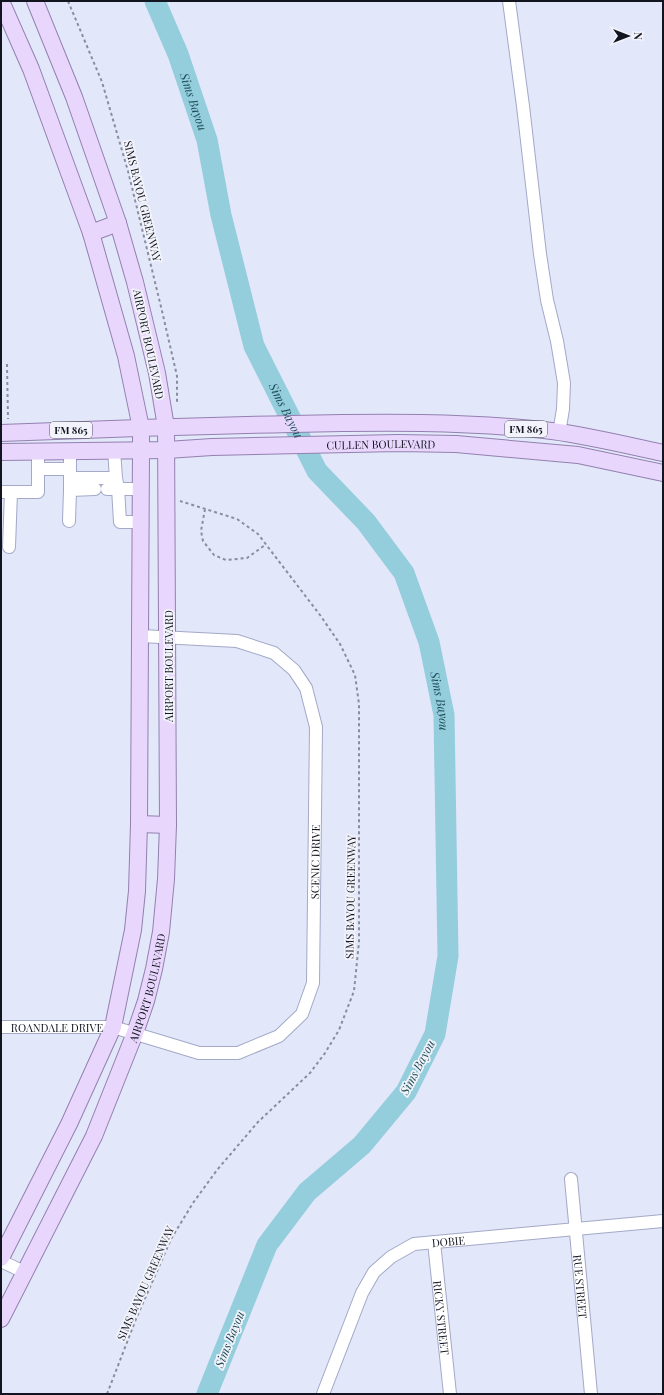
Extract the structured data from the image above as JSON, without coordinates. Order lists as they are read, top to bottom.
{
  "streets": {
    "main road": ["AIRPORT BOULEVARD", "FM 865", "CULLEN BOULEVARD"],
    "street": [
      "SCENIC DRIVE",
      "ROANDALE DRIVE",
      "DOBIE",
      "RUE STREET",
      "RICKY STREET"
    ],
    "path": ["SIMS BAYOU GREENWAY"]
  },
  "crossings": [
    ["AIRPORT BOULEVARD", "CULLEN BOULEVARD"],
    ["AIRPORT BOULEVARD", "SCENIC DRIVE"],
    ["AIRPORT BOULEVARD", "ROANDALE DRIVE"],
    ["SCENIC DRIVE", "ROANDALE DRIVE"],
    ["DOBIE", "RUE STREET"],
    ["DOBIE", "RICKY STREET"]
  ],
  "water": ["Sims Bayou"],
  "north": "right"
}
